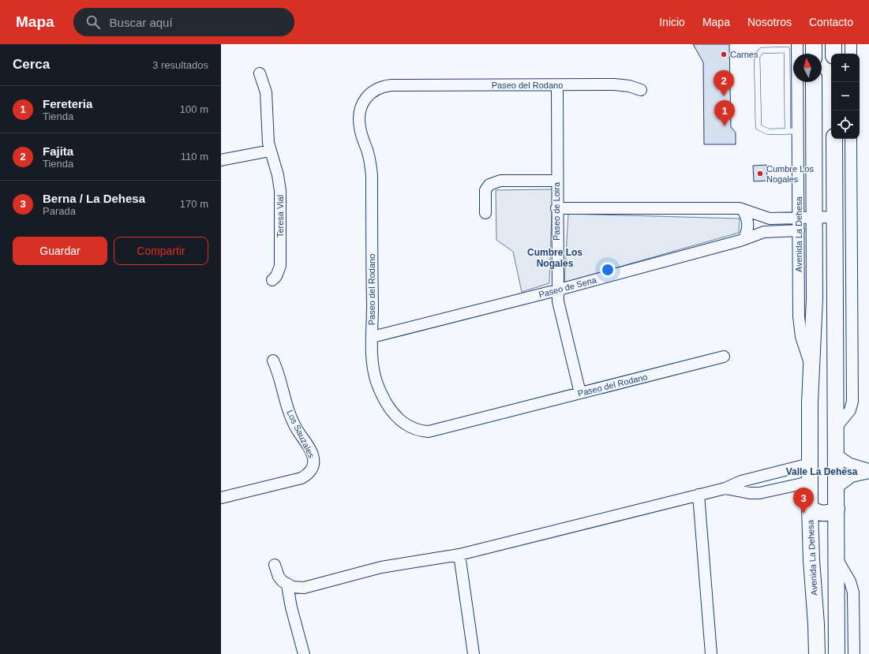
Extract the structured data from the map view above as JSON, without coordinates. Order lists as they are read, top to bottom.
{
  "streets": {
    "street": [
      "Paseo del Rodano",
      "Paseo de Loira",
      "Teresa Vial",
      "Avenida La Dehesa",
      "Paseo de Sena",
      "Los Sauzales"
    ]
  },
  "crossings": [
    ["Paseo del Rodano", "Paseo de Loira"],
    ["Paseo del Rodano", "Paseo de Sena"],
    ["Paseo de Loira", "Paseo de Sena"],
    ["Avenida La Dehesa", "Paseo de Sena"]
  ],
  "districts": ["Cumbre Los Nogales", "Valle La Dehesa"],
  "places": ["Carnes", "Cumbre Los Nogales"],
  "north": "top",
  "page": {
    "header": "Mapa",
    "search": "Buscar aquí",
    "nav": [
      "Inicio",
      "Mapa",
      "Nosotros",
      "Contacto"
    ],
    "heading": ["Cerca", "3 resultados"],
    "map_buttons": ["+", "−"],
    "pins": ["2", "1", "3"],
    "list": [
      {
        "mark": "1",
        "name": "Fereteria",
        "note": "Tienda",
        "value": "100 m"
      },
      {
        "mark": "2",
        "name": "Fajita",
        "note": "Tienda",
        "value": "110 m"
      },
      {
        "mark": "3",
        "name": "Berna / La Dehesa",
        "note": "Parada",
        "value": "170 m"
      }
    ],
    "buttons": ["Guardar", "Compartir"]
  }
}
